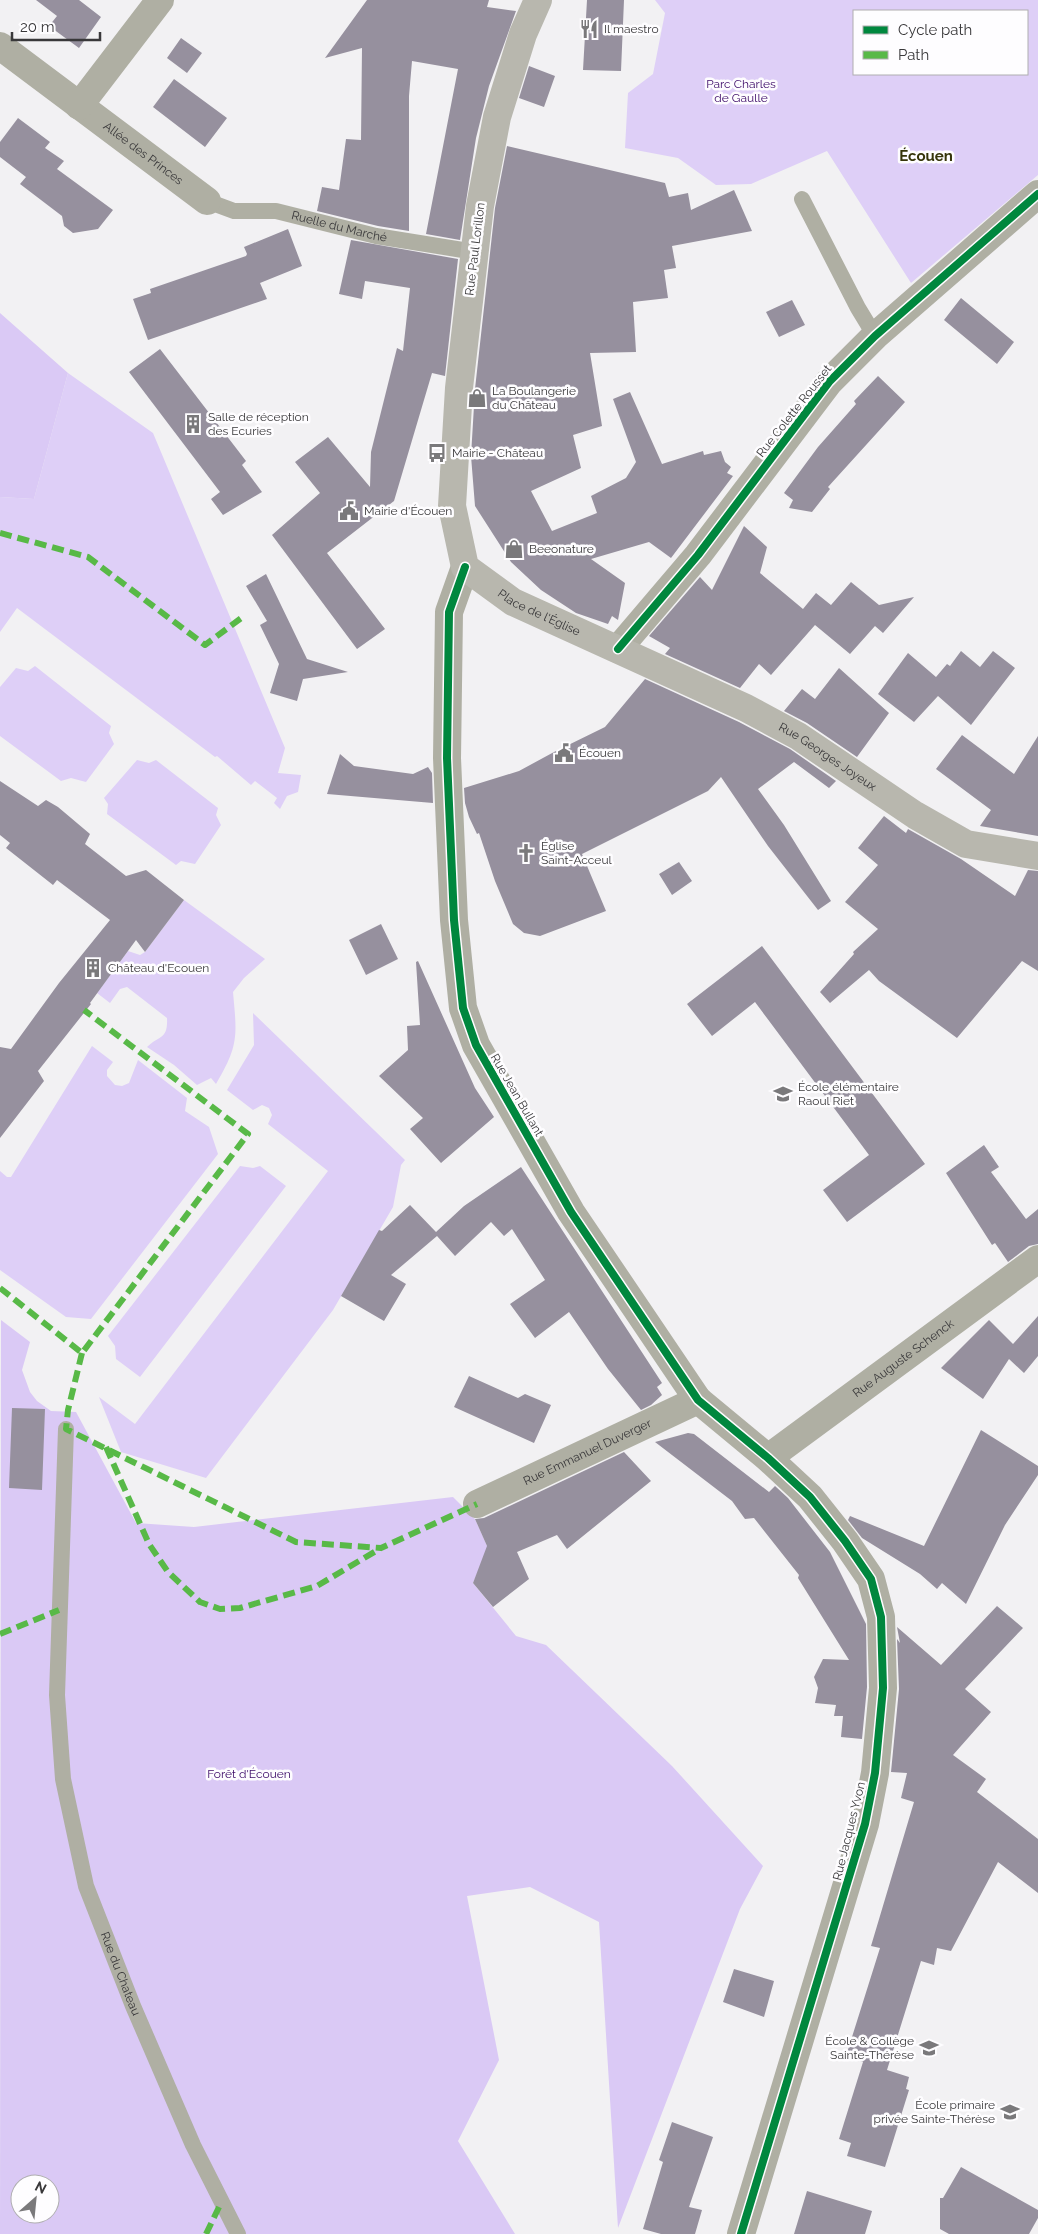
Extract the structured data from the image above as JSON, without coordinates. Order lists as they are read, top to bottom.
{
  "streets": {
    "main road": ["Rue Paul Lorillon", "Place de l'Église", "Rue Georges Joyeux"],
    "street": [
      "Allée des Princes",
      "Rue Colette Rousset",
      "Rue Jean Bullant",
      "Rue Auguste Schenck",
      "Rue Emmanuel Duverger",
      "Rue Jacques Yvon"
    ],
    "lane": ["Ruelle du Marché", "Rue du Chateau"]
  },
  "crossings": [
    ["Allée des Princes", "Ruelle du Marché"],
    ["Ruelle du Marché", "Rue Paul Lorillon"],
    ["Rue Paul Lorillon", "Place de l'Église"],
    ["Rue Paul Lorillon", "Rue Jean Bullant"],
    ["Rue Colette Rousset", "Place de l'Église"],
    ["Rue Colette Rousset", "Rue Georges Joyeux"],
    ["Place de l'Église", "Rue Georges Joyeux"],
    ["Place de l'Église", "Rue Jean Bullant"],
    ["Rue Jean Bullant", "Rue Auguste Schenck"],
    ["Rue Jean Bullant", "Rue Emmanuel Duverger"],
    ["Rue Jean Bullant", "Rue Jacques Yvon"],
    ["Rue Auguste Schenck", "Rue Jacques Yvon"]
  ],
  "districts": ["Écouen"],
  "parks": ["Parc Charles de Gaulle", "Forêt d'Écouen"],
  "places": {
    "restaurant": ["Il maestro"],
    "shop": ["La Boulangerie du Château", "Beeonature"],
    "building": ["Salle de réception des Ecuries", "Château d'Ecouen"],
    "bus stop": ["Mairie - Château"],
    "public building": ["Mairie d'Écouen", "Écouen"],
    "church": ["Église Saint-Acceul"],
    "school or university": ["École élémentaire Raoul Riet", "École & Collège Sainte-Thérèse", "École primaire privée Sainte-Thérèse"]
  },
  "legend": ["Cycle path", "Path"],
  "scale_bar": "20 m",
  "north": "top right"
}
